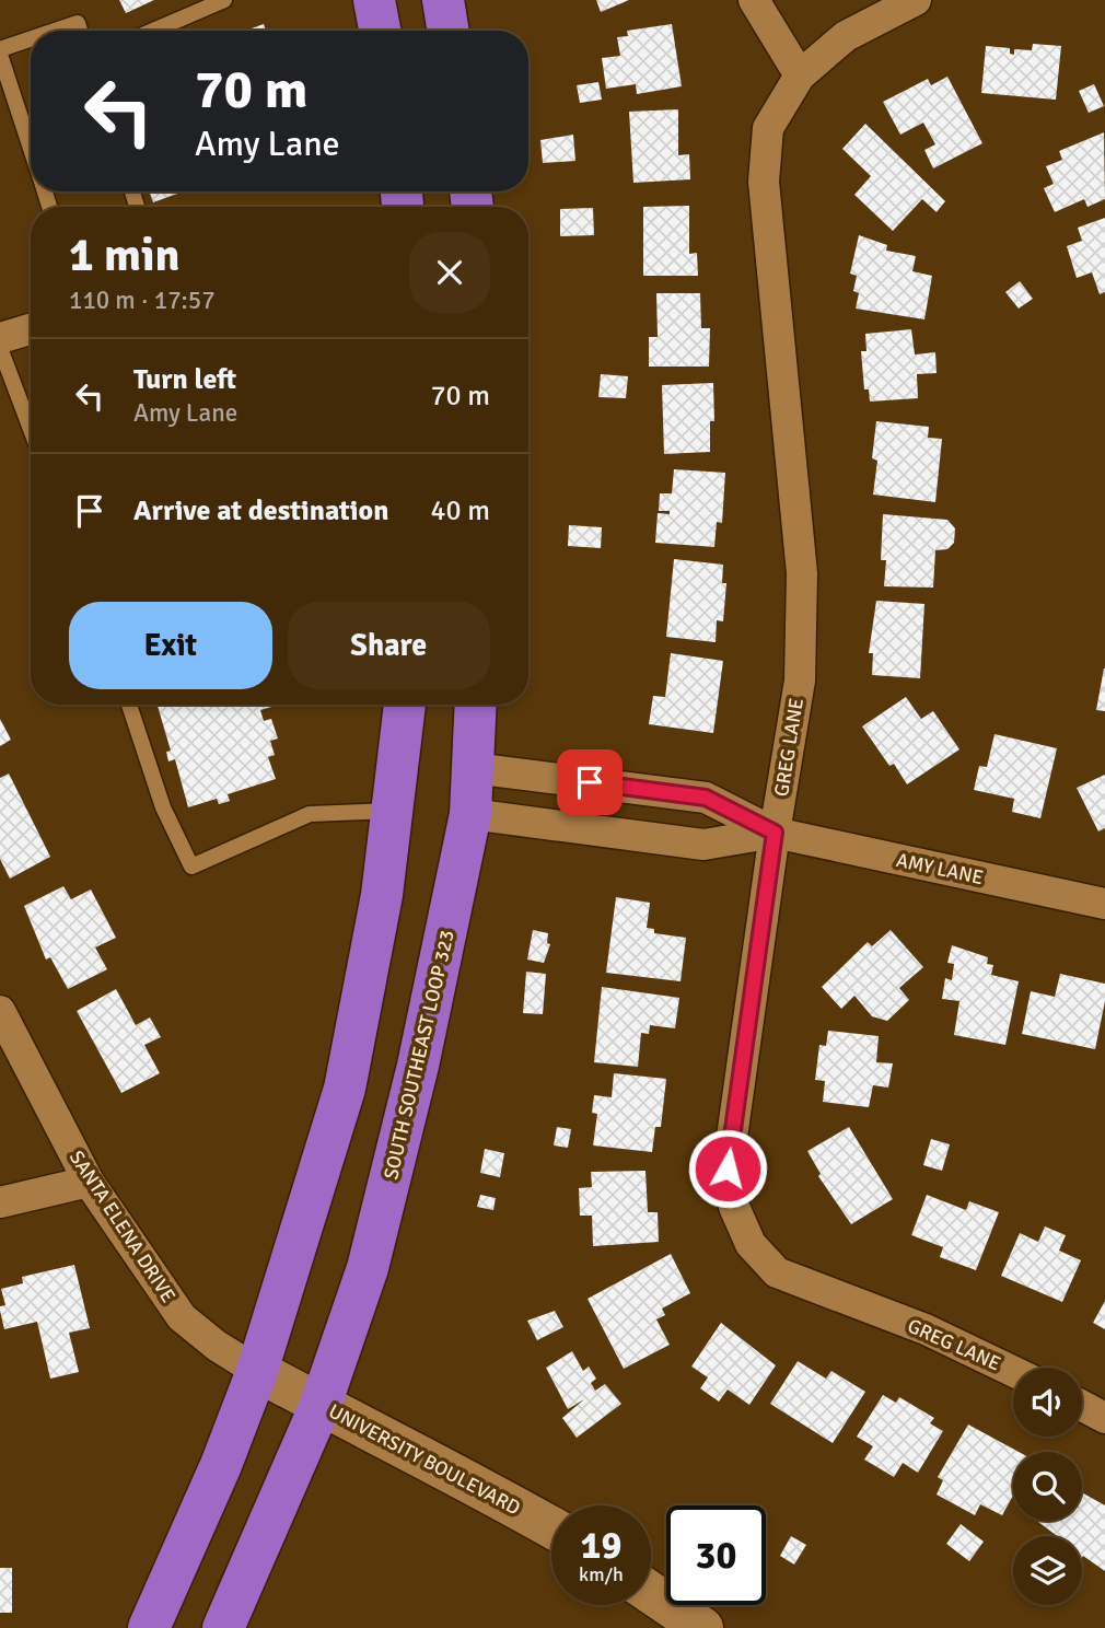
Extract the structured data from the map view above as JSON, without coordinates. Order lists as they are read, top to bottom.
{
  "streets": {
    "highway": ["SOUTH SOUTHEAST LOOP 323"],
    "main road": ["UNIVERSITY BOULEVARD"],
    "street": ["GREG LANE", "AMY LANE", "SANTA ELENA DRIVE"]
  },
  "crossings": [
    ["GREG LANE", "AMY LANE"],
    ["AMY LANE", "SOUTH SOUTHEAST LOOP 323"],
    ["SOUTH SOUTHEAST LOOP 323", "UNIVERSITY BOULEVARD"],
    ["SANTA ELENA DRIVE", "UNIVERSITY BOULEVARD"]
  ],
  "page": {
    "turn": ["70 m", "Amy Lane"],
    "heading": ["1 min", "110 m · 17:57"],
    "list": [
      {
        "name": "Turn left",
        "note": "Amy Lane",
        "value": "70 m"
      },
      {
        "name": "Arrive at destination",
        "value": "40 m"
      }
    ],
    "buttons": ["Exit", "Share"],
    "speed": "19 km/h",
    "limit": "30"
  }
}
